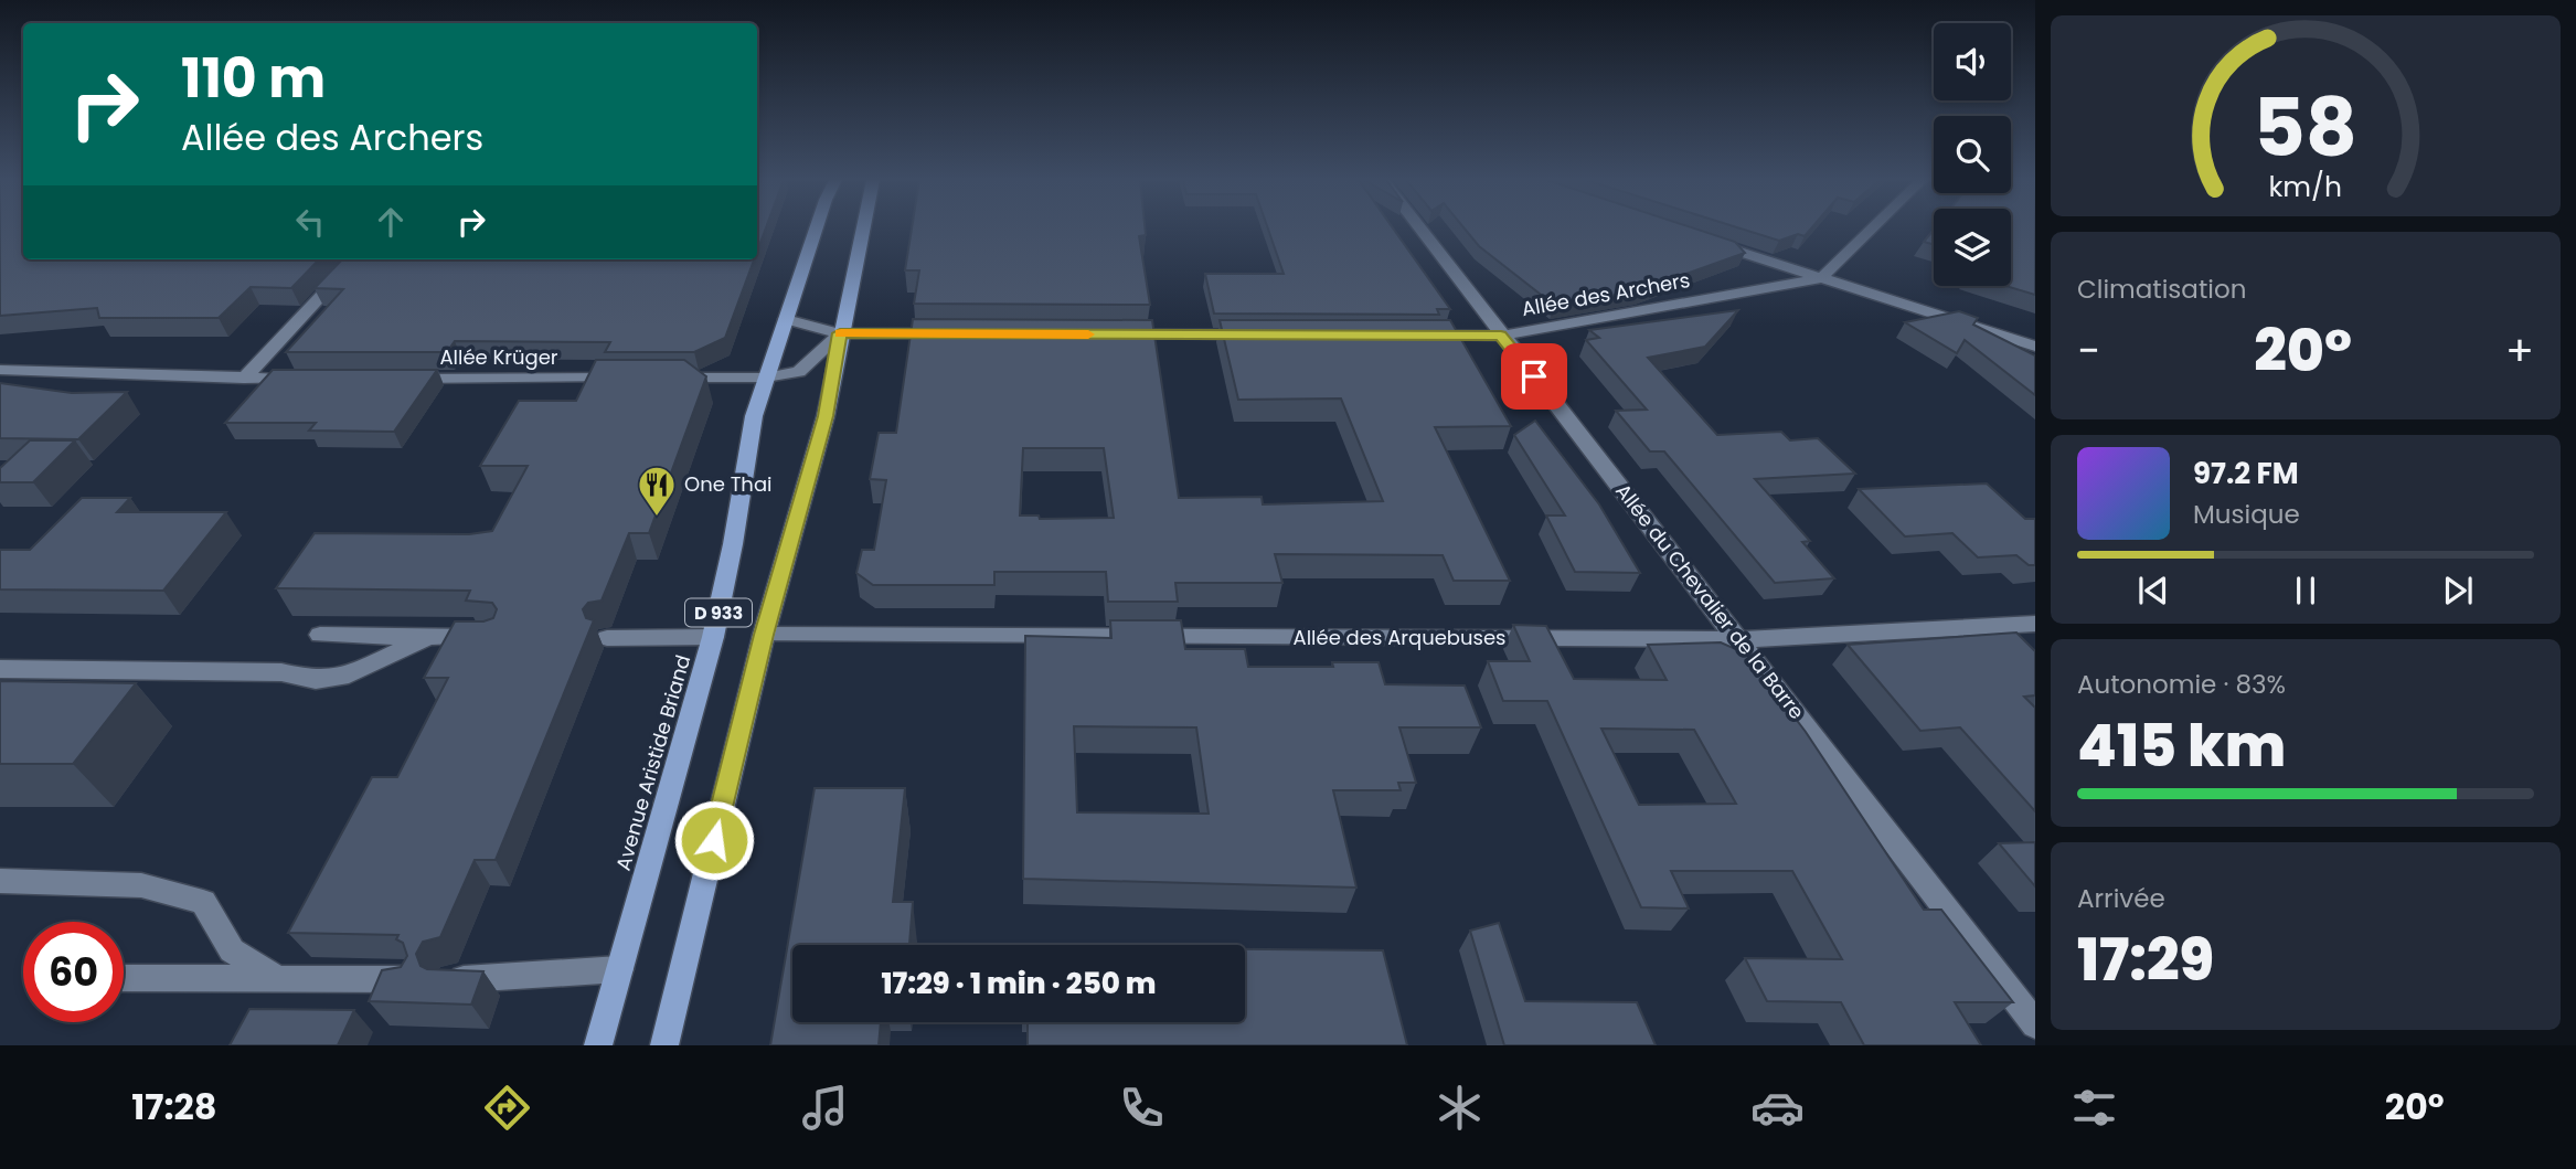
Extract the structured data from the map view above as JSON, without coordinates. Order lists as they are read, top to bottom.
{
  "streets": {
    "main road": ["D 933", "Avenue Aristide Briand"],
    "street": [
      "Allée des Archers",
      "Allée Krüger",
      "Allée du Chevalier de la Barre",
      "Allée des Arquebuses"
    ]
  },
  "crossings": [
    ["Allée des Archers", "Allée du Chevalier de la Barre"],
    ["Allée du Chevalier de la Barre", "Allée des Arquebuses"],
    ["D 933", "Allée des Arquebuses"]
  ],
  "places": {
    "restaurant": ["One Thai"]
  },
  "page": {
    "turn": ["110 m", "Allée des Archers"],
    "tile": [
      "Climatisation",
      ["Autonomie · 83%", "415 km"],
      ["Arrivée", "17:29"]
    ],
    "heat": ["−", "20°", "+"],
    "song": ["97.2 FM", "Musique"],
    "limit": "60",
    "trip": "17:29 · 1 min · 250 m",
    "tabs": ["17:28", "20°"],
    "gauge": ["58", "km/h"]
  }
}
